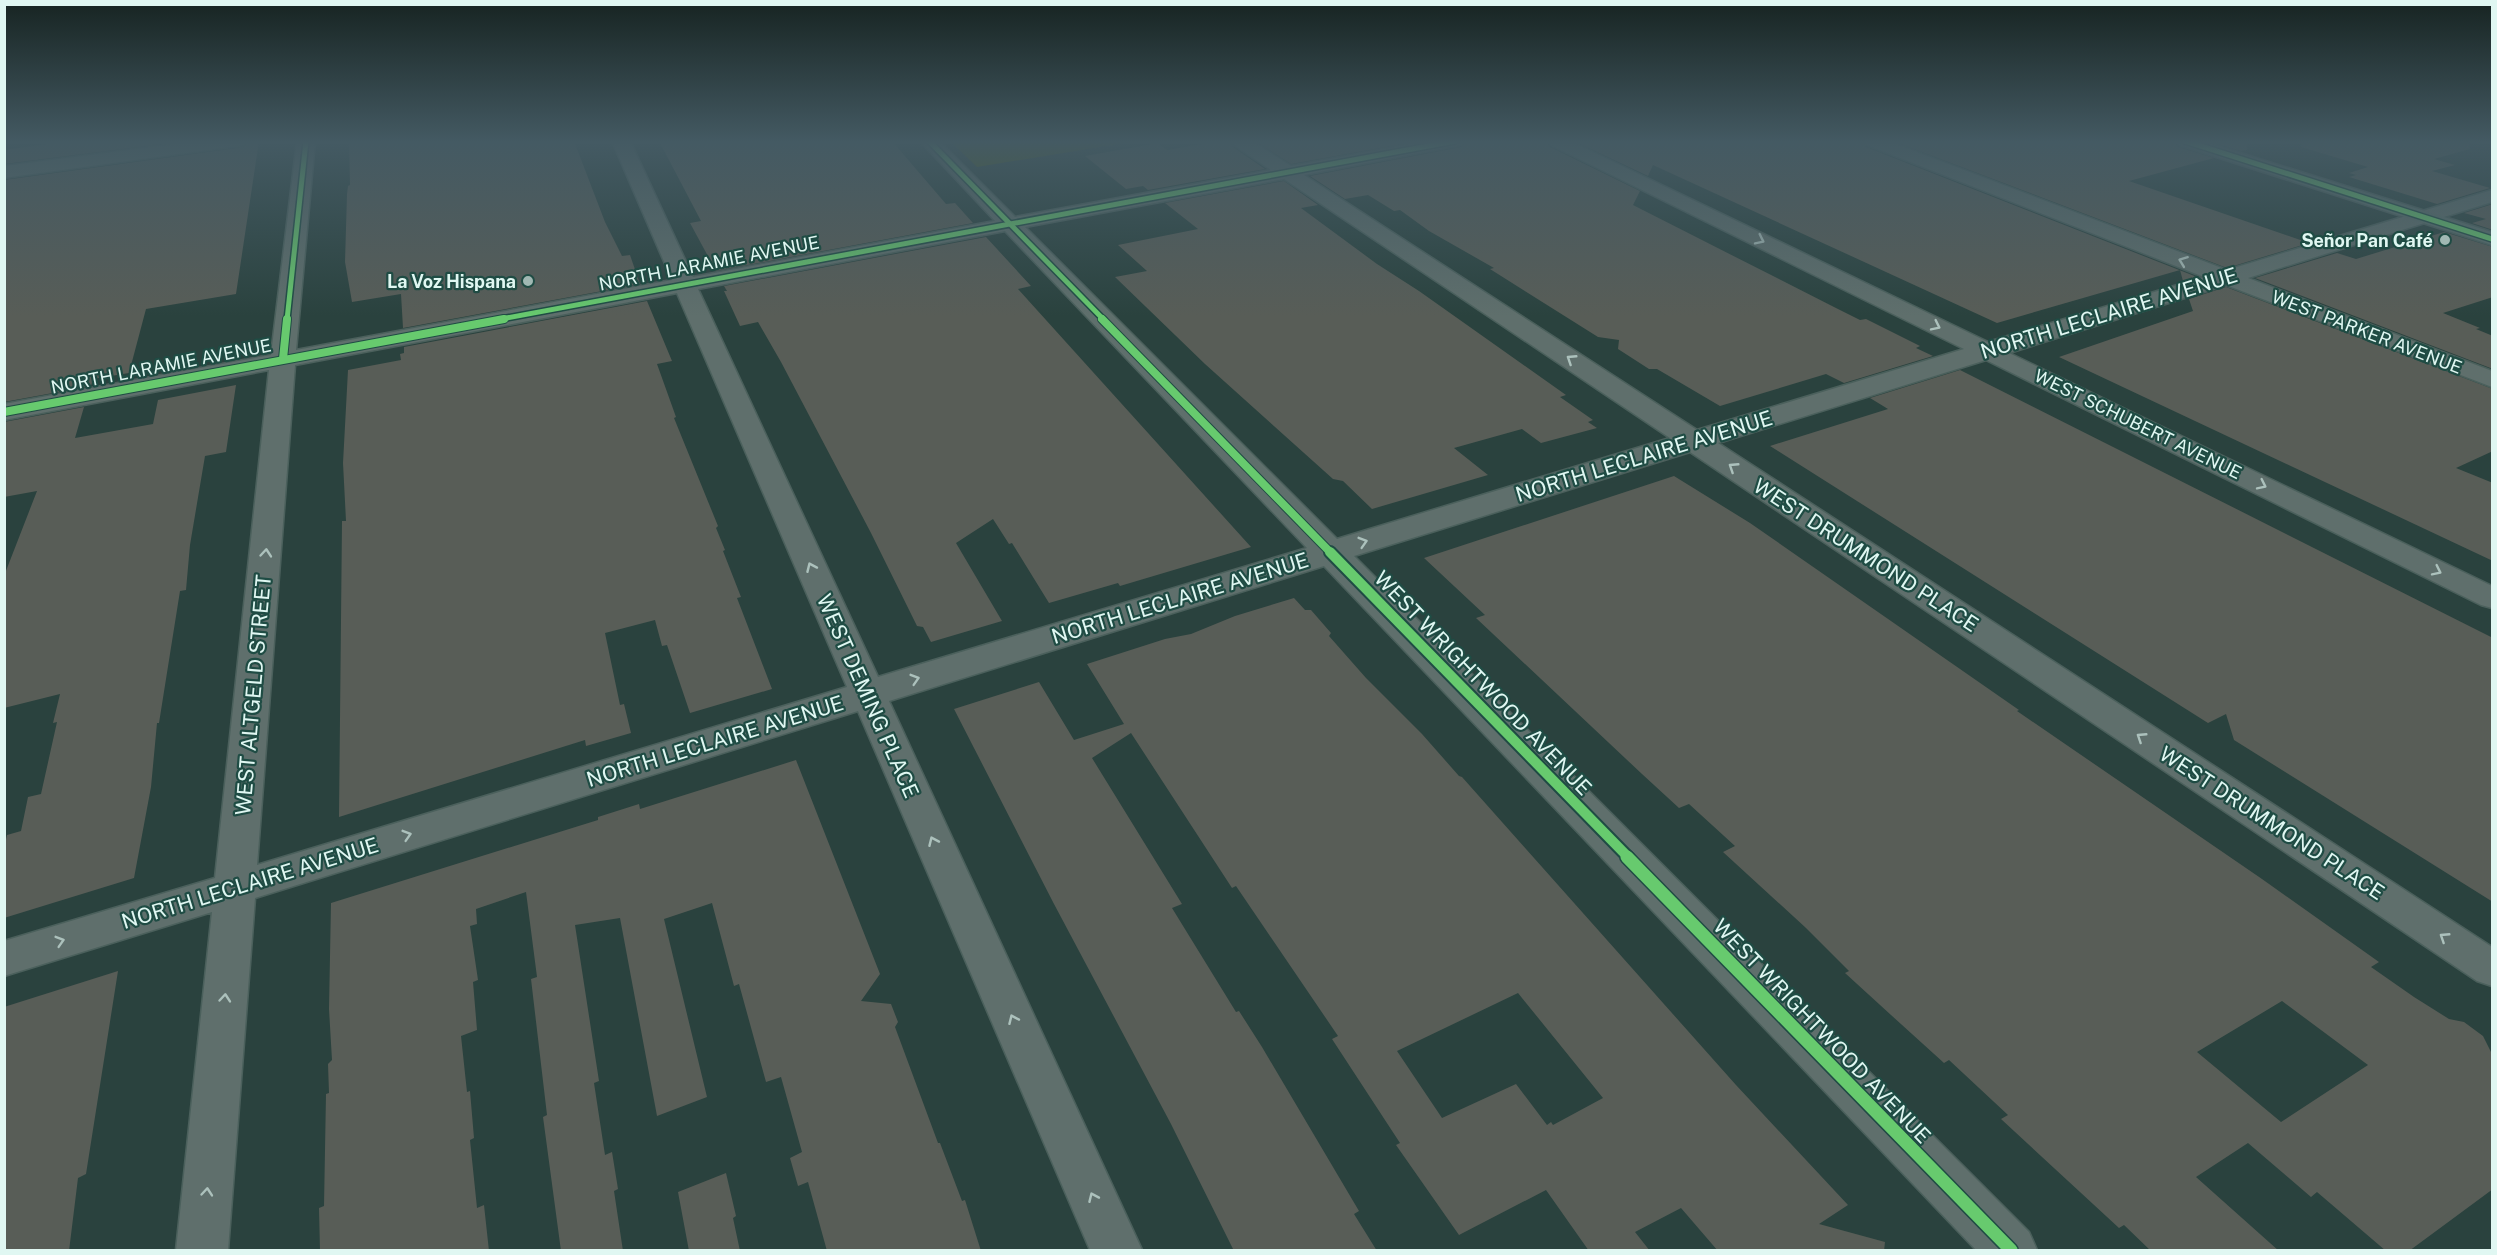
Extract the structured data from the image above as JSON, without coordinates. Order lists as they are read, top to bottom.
{
  "streets": {
    "street": [
      "NORTH LARAMIE AVENUE",
      "NORTH LECLAIRE AVENUE",
      "WEST PARKER AVENUE",
      "WEST SCHUBERT AVENUE",
      "WEST DRUMMOND PLACE",
      "WEST WRIGHTWOOD AVENUE",
      "WEST ALTGELD STREET",
      "WEST DEMING PLACE"
    ]
  },
  "crossings": [
    ["NORTH LARAMIE AVENUE", "WEST WRIGHTWOOD AVENUE"],
    ["NORTH LARAMIE AVENUE", "WEST ALTGELD STREET"],
    ["NORTH LARAMIE AVENUE", "WEST DEMING PLACE"],
    ["NORTH LECLAIRE AVENUE", "WEST PARKER AVENUE"],
    ["NORTH LECLAIRE AVENUE", "WEST SCHUBERT AVENUE"],
    ["NORTH LECLAIRE AVENUE", "WEST DRUMMOND PLACE"],
    ["NORTH LECLAIRE AVENUE", "WEST WRIGHTWOOD AVENUE"],
    ["NORTH LECLAIRE AVENUE", "WEST ALTGELD STREET"],
    ["NORTH LECLAIRE AVENUE", "WEST DEMING PLACE"]
  ],
  "one_way": [
    "NORTH LECLAIRE AVENUE",
    "WEST PARKER AVENUE",
    "WEST SCHUBERT AVENUE",
    "WEST DRUMMOND PLACE",
    "WEST ALTGELD STREET",
    "WEST DEMING PLACE"
  ],
  "places": ["Señor Pan Café", "La Voz Hispana"]
}
